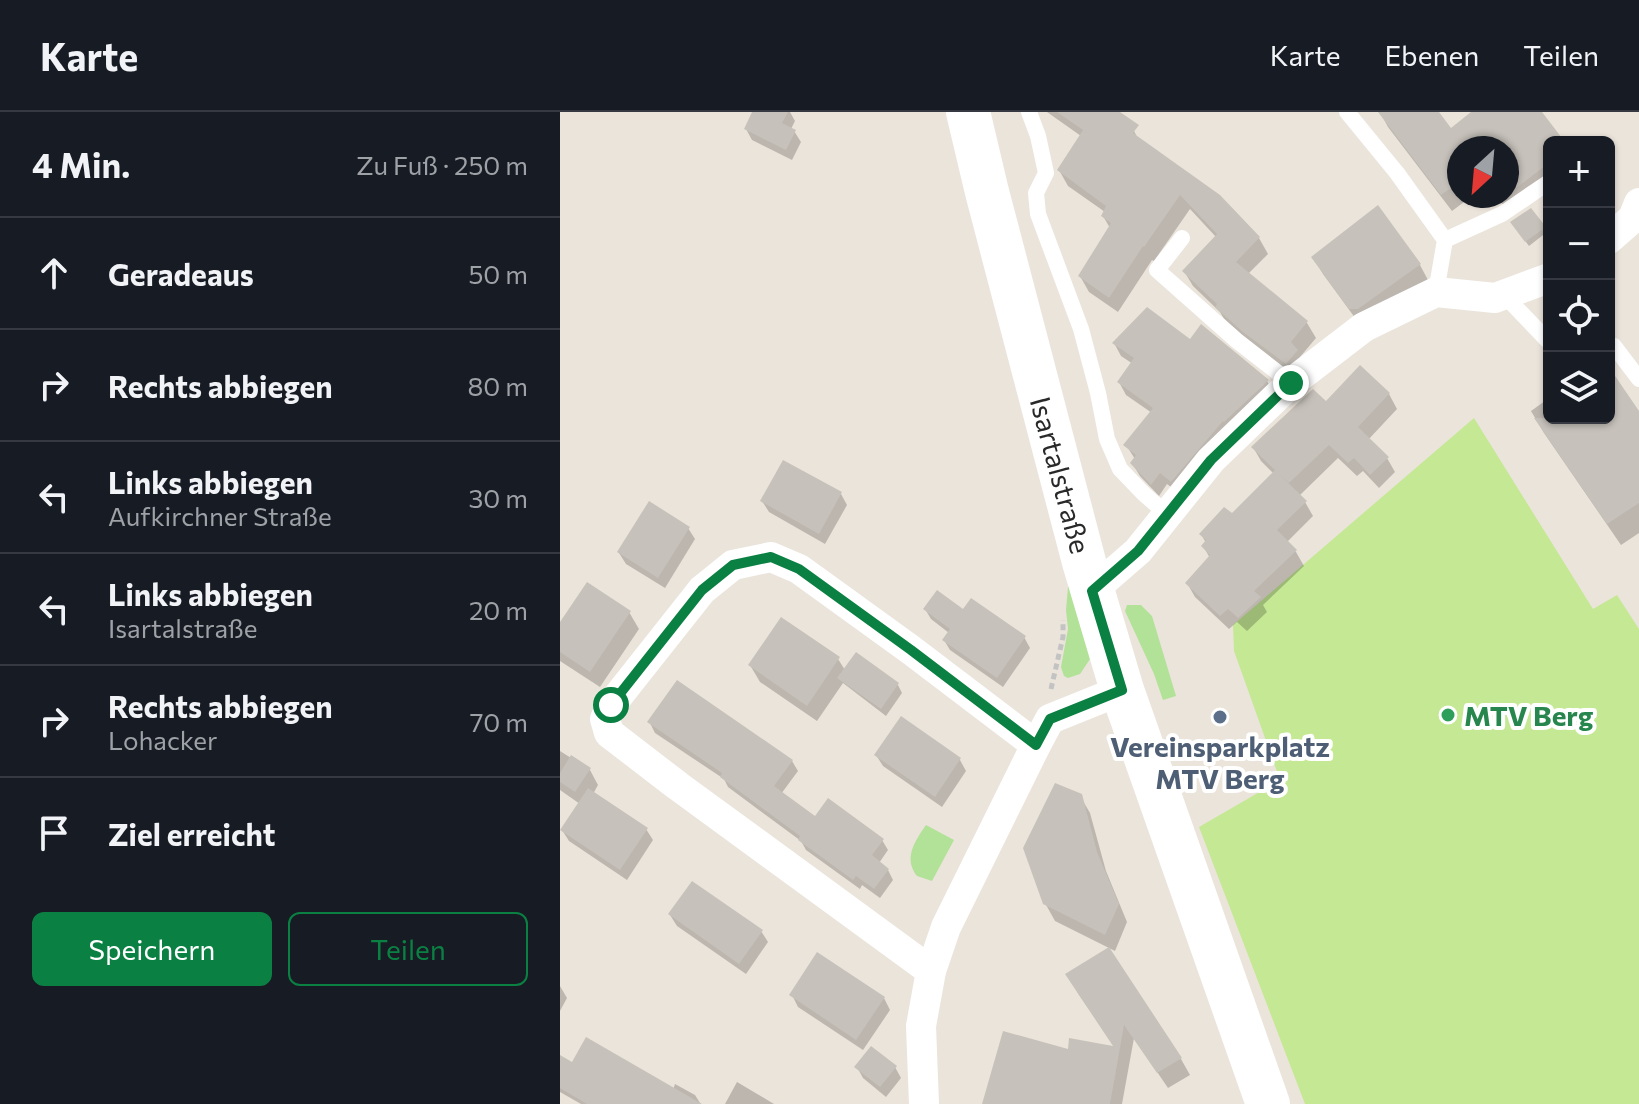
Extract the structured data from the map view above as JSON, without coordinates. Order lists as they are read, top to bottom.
{
  "streets": {
    "main road": ["Isartalstraße"]
  },
  "places": ["MTV Berg", "Vereinsparkplatz MTV Berg"],
  "north": "bottom left",
  "page": {
    "header": "Karte",
    "nav": ["Karte", "Ebenen", "Teilen"],
    "heading": ["4 Min.", "Zu Fuß · 250 m"],
    "map_buttons": ["+", "−"],
    "list": [
      ["Geradeaus", "50 m"],
      ["Rechts abbiegen", "80 m"],
      ["Links abbiegen", "Aufkirchner Straße", "30 m"],
      ["Links abbiegen", "Isartalstraße", "20 m"],
      ["Rechts abbiegen", "Lohacker", "70 m"],
      "Ziel erreicht"
    ],
    "buttons": ["Speichern", "Teilen"]
  }
}
